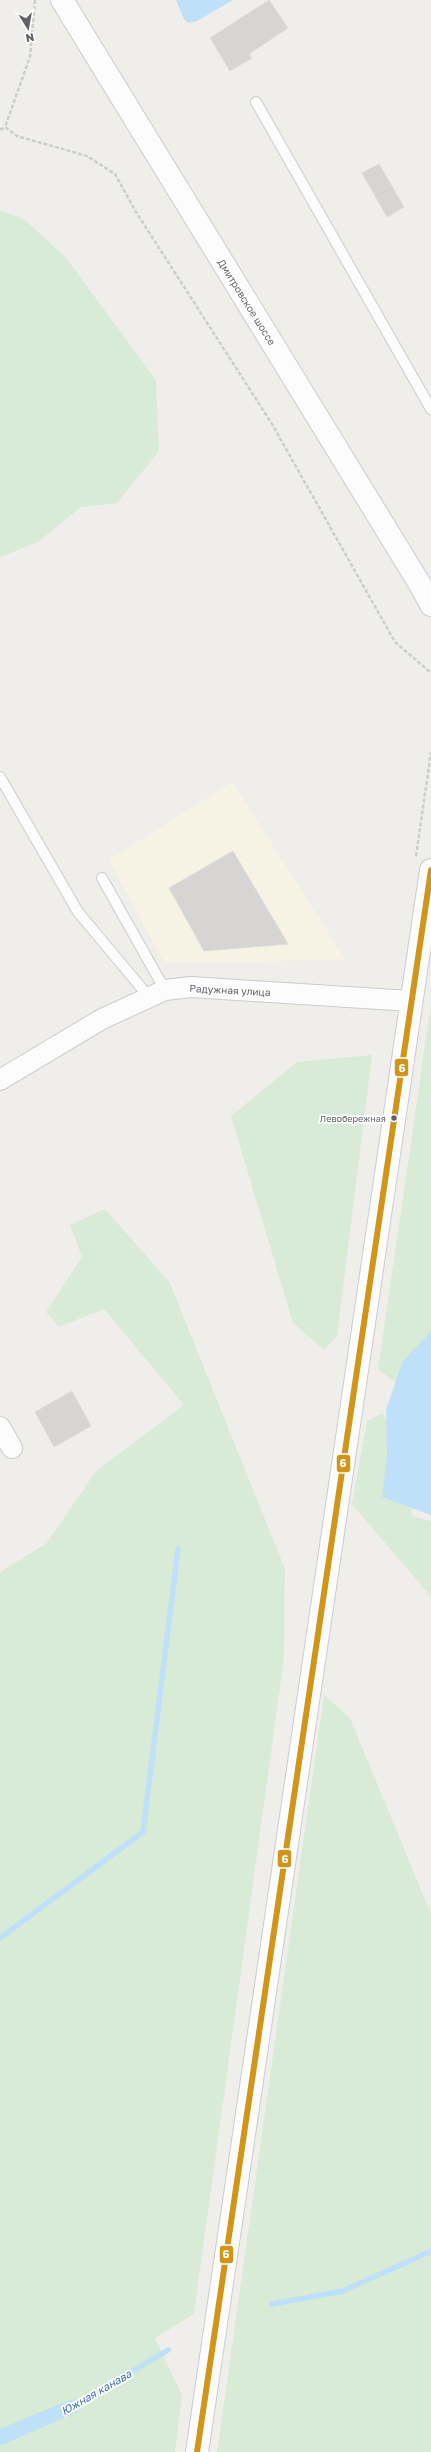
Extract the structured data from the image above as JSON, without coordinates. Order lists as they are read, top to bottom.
{
  "streets": {
    "street": ["Дмитровское шоссе", "Радужная улица"]
  },
  "water": ["Южная канава"],
  "places": ["Левобережная"],
  "lines": ["transit line 6"],
  "north": "bottom"
}
